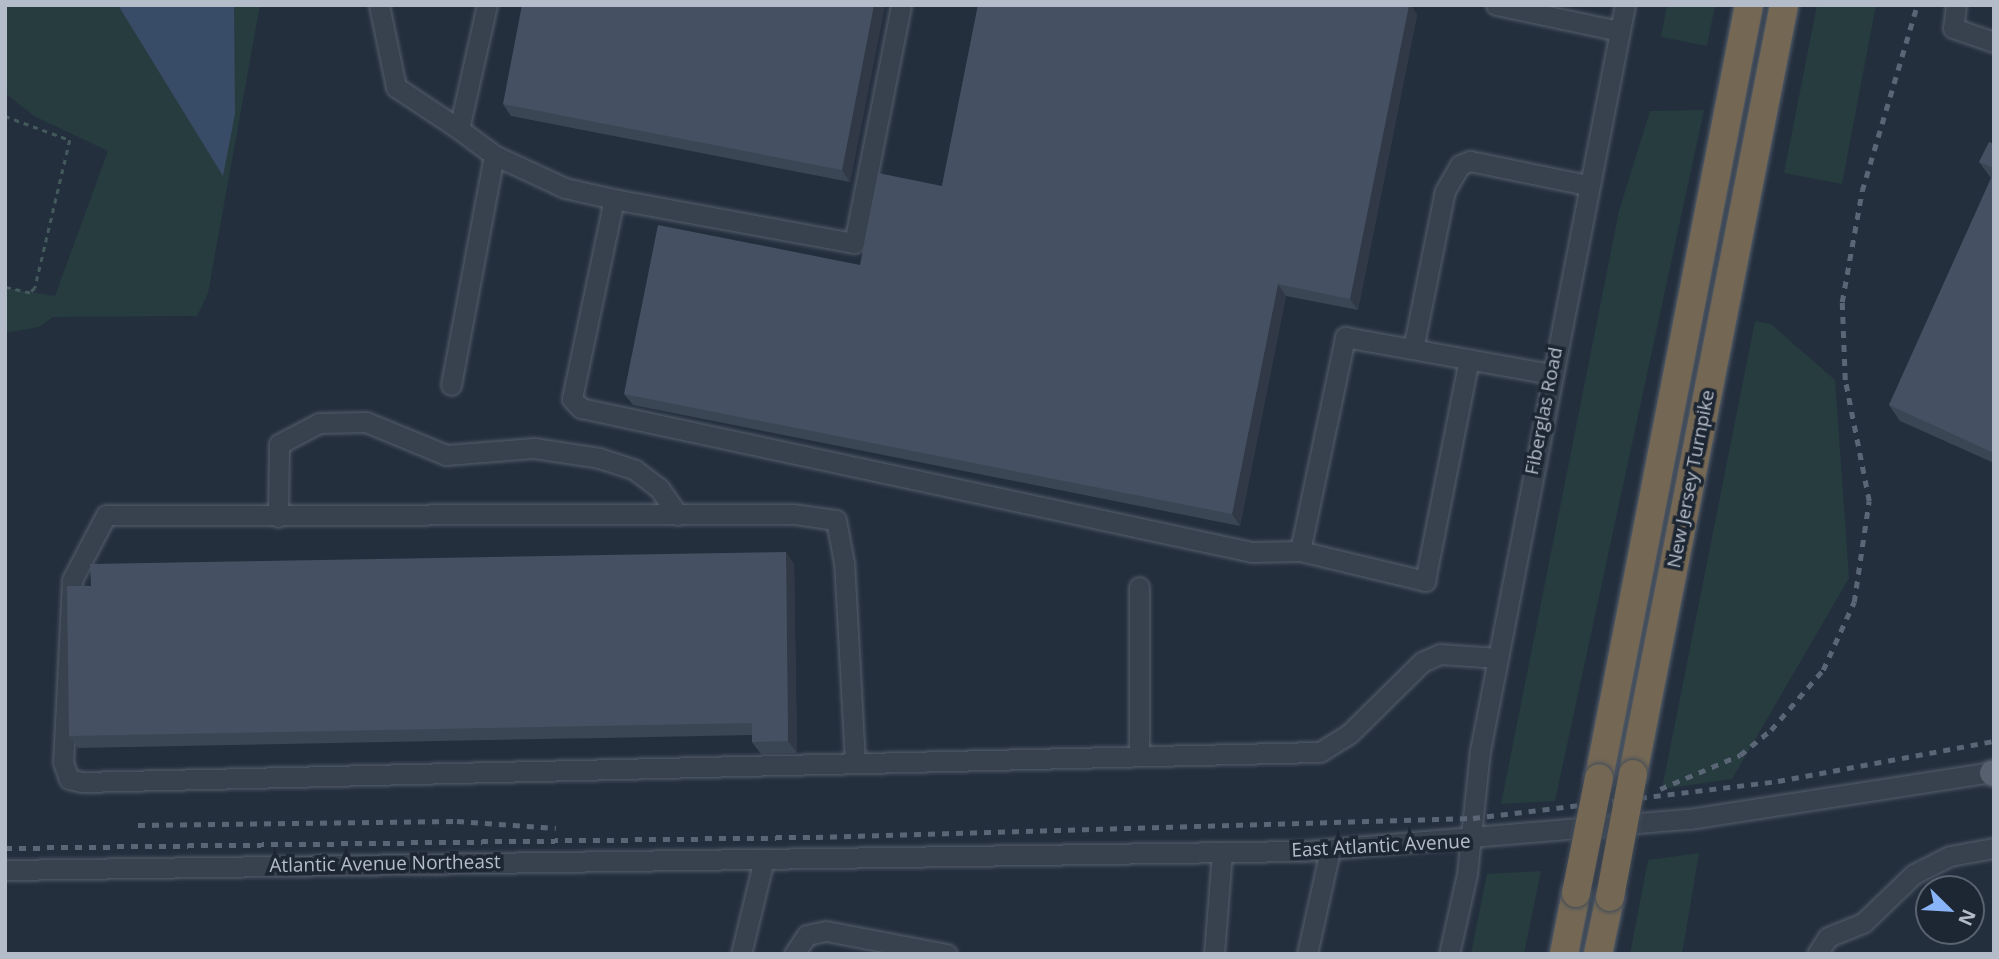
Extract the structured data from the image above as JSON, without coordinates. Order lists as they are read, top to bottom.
{
  "streets": {
    "highway": ["New Jersey Turnpike"],
    "street": ["Fiberglas Road", "East Atlantic Avenue", "Atlantic Avenue Northeast"]
  },
  "crossings": [
    ["Fiberglas Road", "East Atlantic Avenue"],
    ["East Atlantic Avenue", "Atlantic Avenue Northeast"]
  ],
  "north": "bottom right"
}
